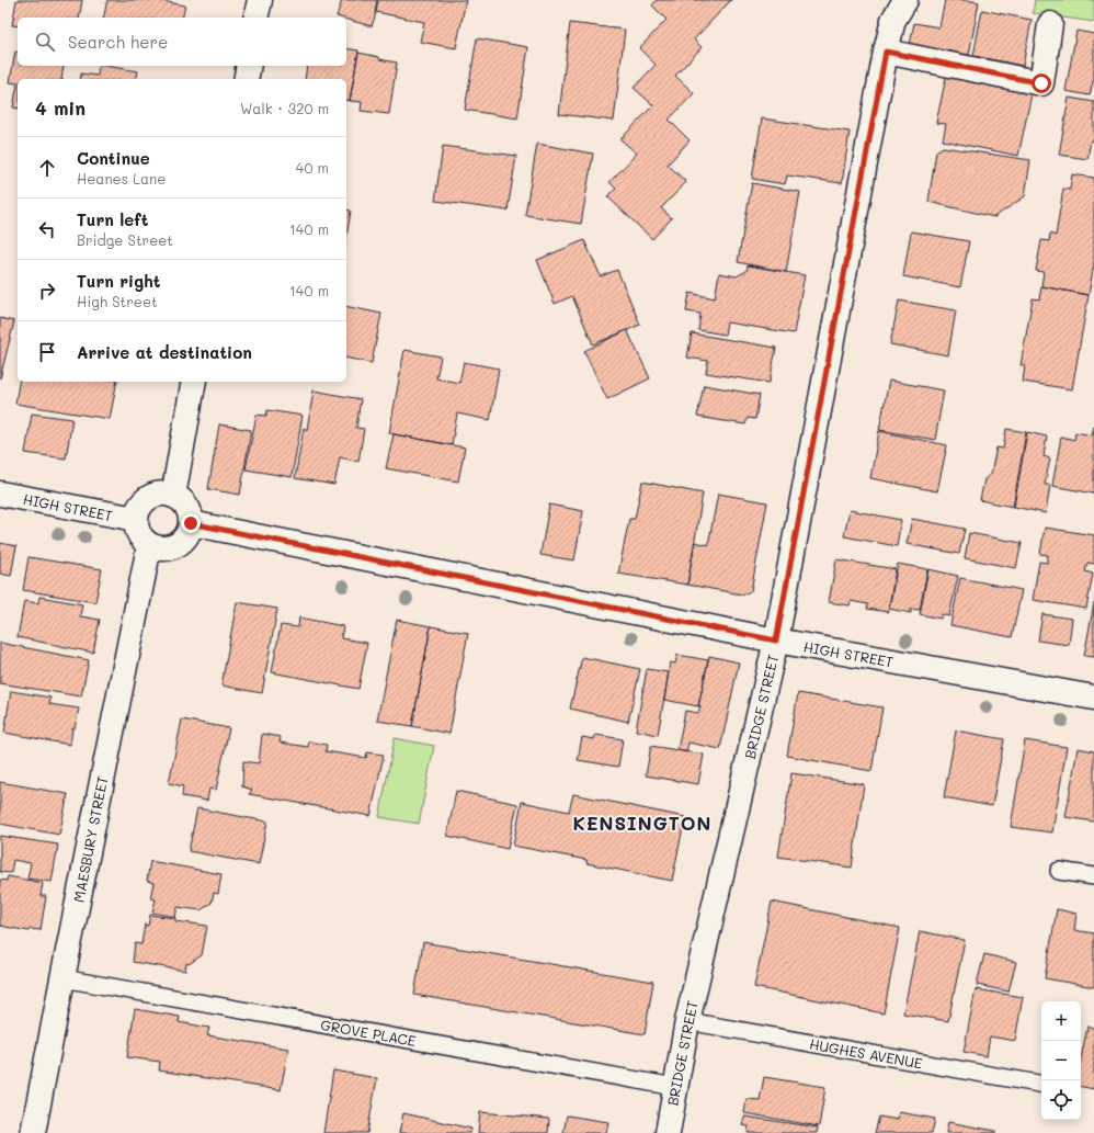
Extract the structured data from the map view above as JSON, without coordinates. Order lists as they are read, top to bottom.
{
  "streets": {
    "street": ["HIGH STREET", "BRIDGE STREET", "MAESBURY STREET"],
    "lane": ["GROVE PLACE", "HUGHES AVENUE"]
  },
  "crossings": [
    ["HIGH STREET", "BRIDGE STREET"],
    ["HIGH STREET", "MAESBURY STREET"],
    ["BRIDGE STREET", "GROVE PLACE"],
    ["BRIDGE STREET", "HUGHES AVENUE"],
    ["MAESBURY STREET", "GROVE PLACE"]
  ],
  "districts": ["KENSINGTON"],
  "page": {
    "search": "Search here",
    "heading": ["4 min", "Walk · 320 m"],
    "list": [
      ["Continue", "Heanes Lane", "40 m"],
      ["Turn left", "Bridge Street", "140 m"],
      ["Turn right", "High Street", "140 m"],
      "Arrive at destination"
    ],
    "map_buttons": ["+", "−"]
  }
}
